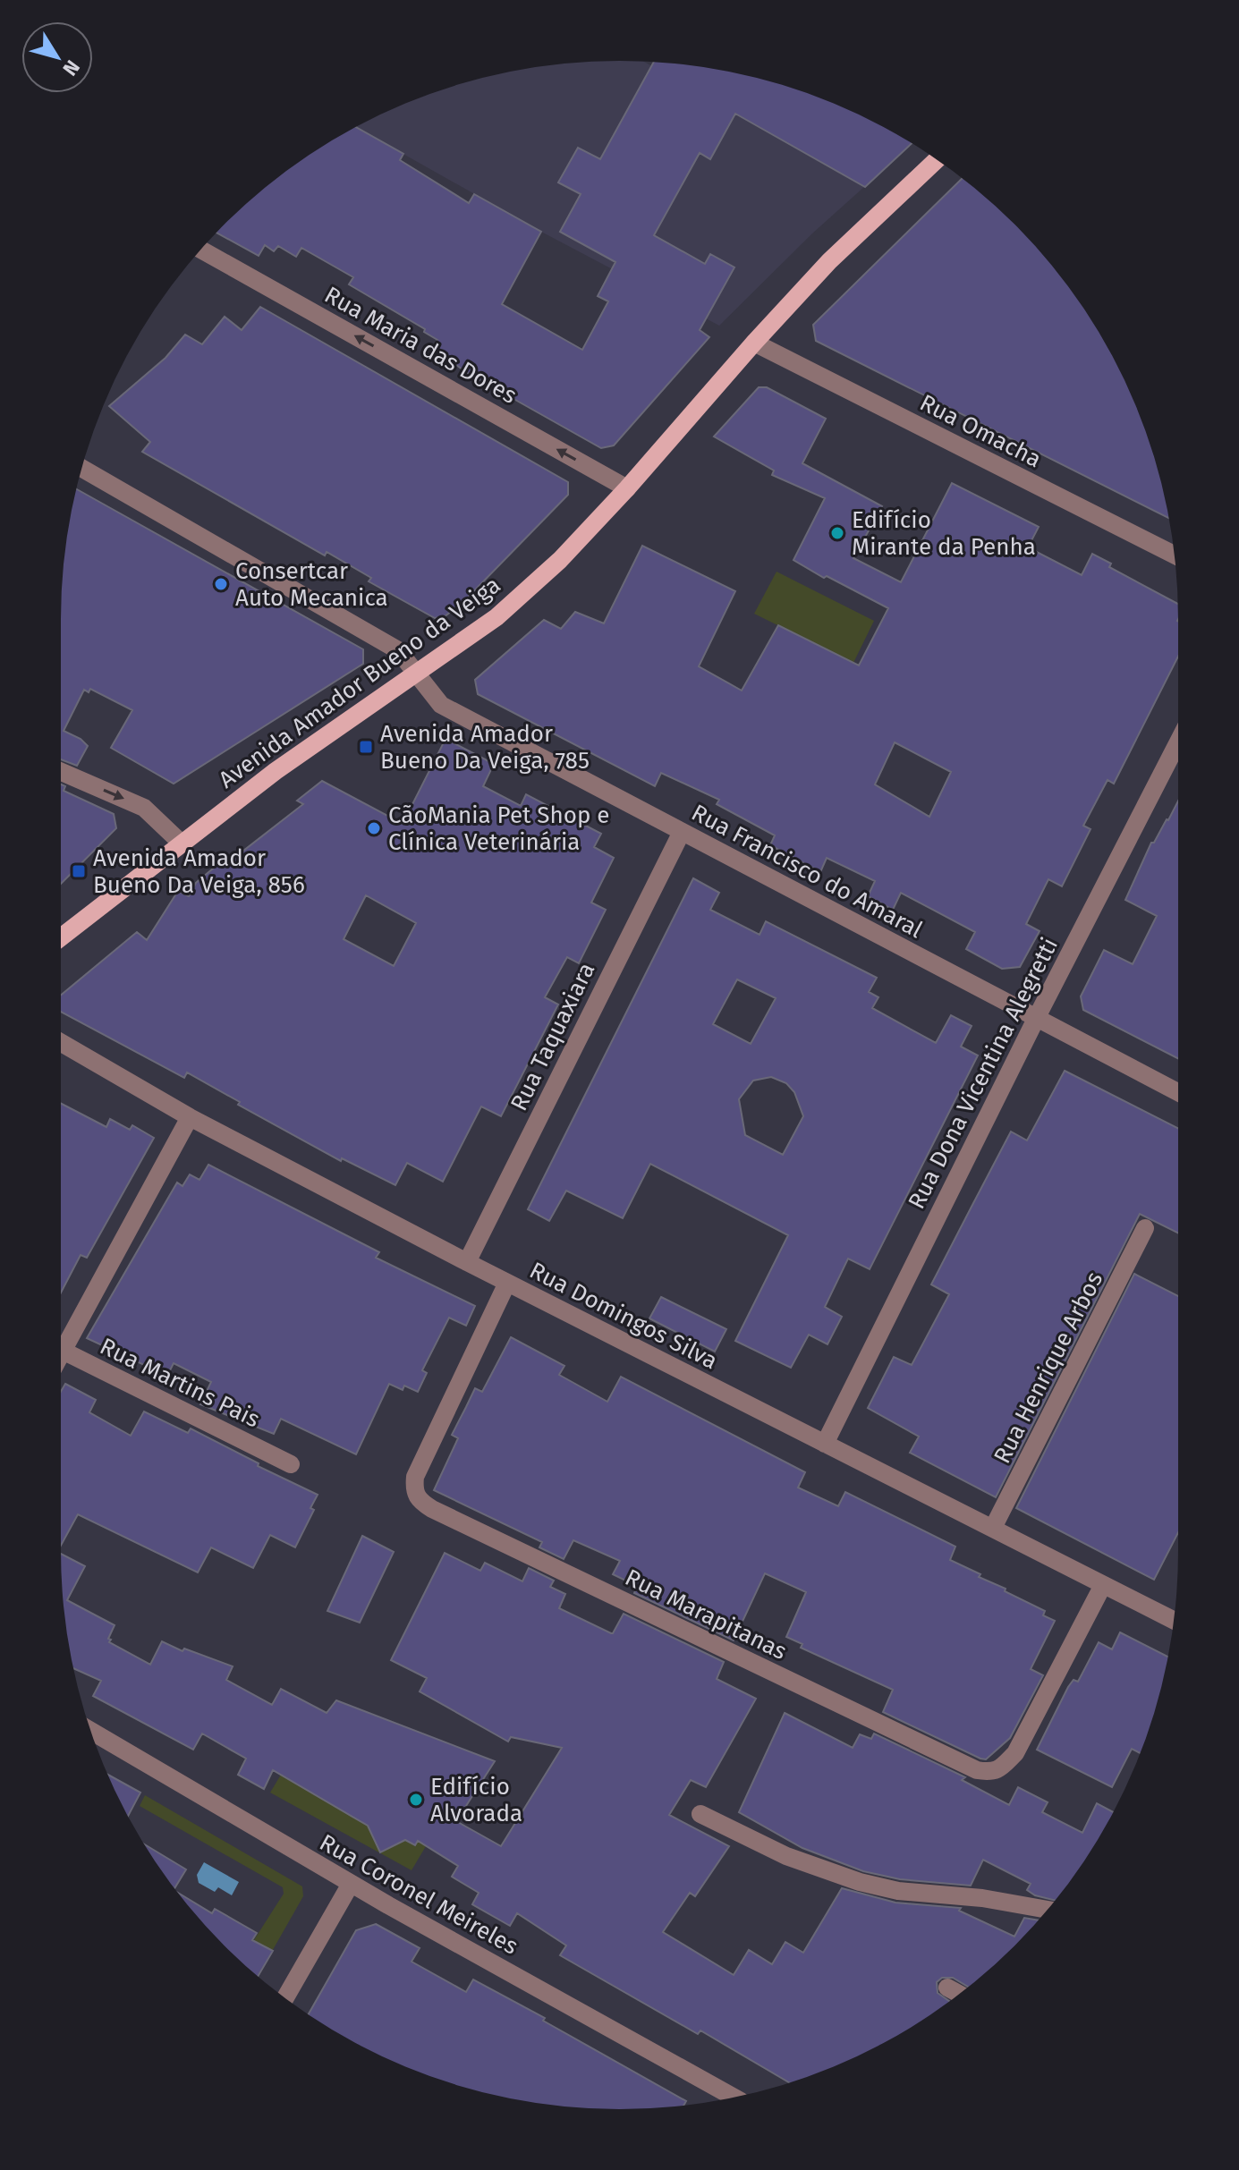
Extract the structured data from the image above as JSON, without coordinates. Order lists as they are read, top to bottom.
{
  "streets": {
    "main road": ["Avenida Amador Bueno da Veiga"],
    "street": [
      "Rua Maria das Dores",
      "Rua Omacha",
      "Rua Francisco do Amaral",
      "Rua Taquaxiara",
      "Rua Dona Vicentina Alegretti",
      "Rua Domingos Silva",
      "Rua Henrique Arbos",
      "Rua Martins Pais",
      "Rua Marapitanas",
      "Rua Coronel Meireles"
    ]
  },
  "crossings": [
    ["Rua Maria das Dores", "Avenida Amador Bueno da Veiga"],
    ["Rua Omacha", "Avenida Amador Bueno da Veiga"],
    ["Avenida Amador Bueno da Veiga", "Rua Francisco do Amaral"],
    ["Rua Francisco do Amaral", "Rua Taquaxiara"],
    ["Rua Francisco do Amaral", "Rua Dona Vicentina Alegretti"],
    ["Rua Taquaxiara", "Rua Domingos Silva"],
    ["Rua Dona Vicentina Alegretti", "Rua Domingos Silva"],
    ["Rua Domingos Silva", "Rua Henrique Arbos"],
    ["Rua Domingos Silva", "Rua Marapitanas"]
  ],
  "one_way": ["Rua Maria das Dores"],
  "places": {
    "other": [
      "Edifício Mirante da Penha",
      "Consertcar Auto Mecanica",
      "CãoMania Pet Shop e Clínica Veterinária",
      "Edifício Alvorada"
    ],
    "transit": ["Avenida Amador Bueno Da Veiga, 785", "Avenida Amador Bueno Da Veiga, 856"]
  },
  "north": "bottom right"
}
